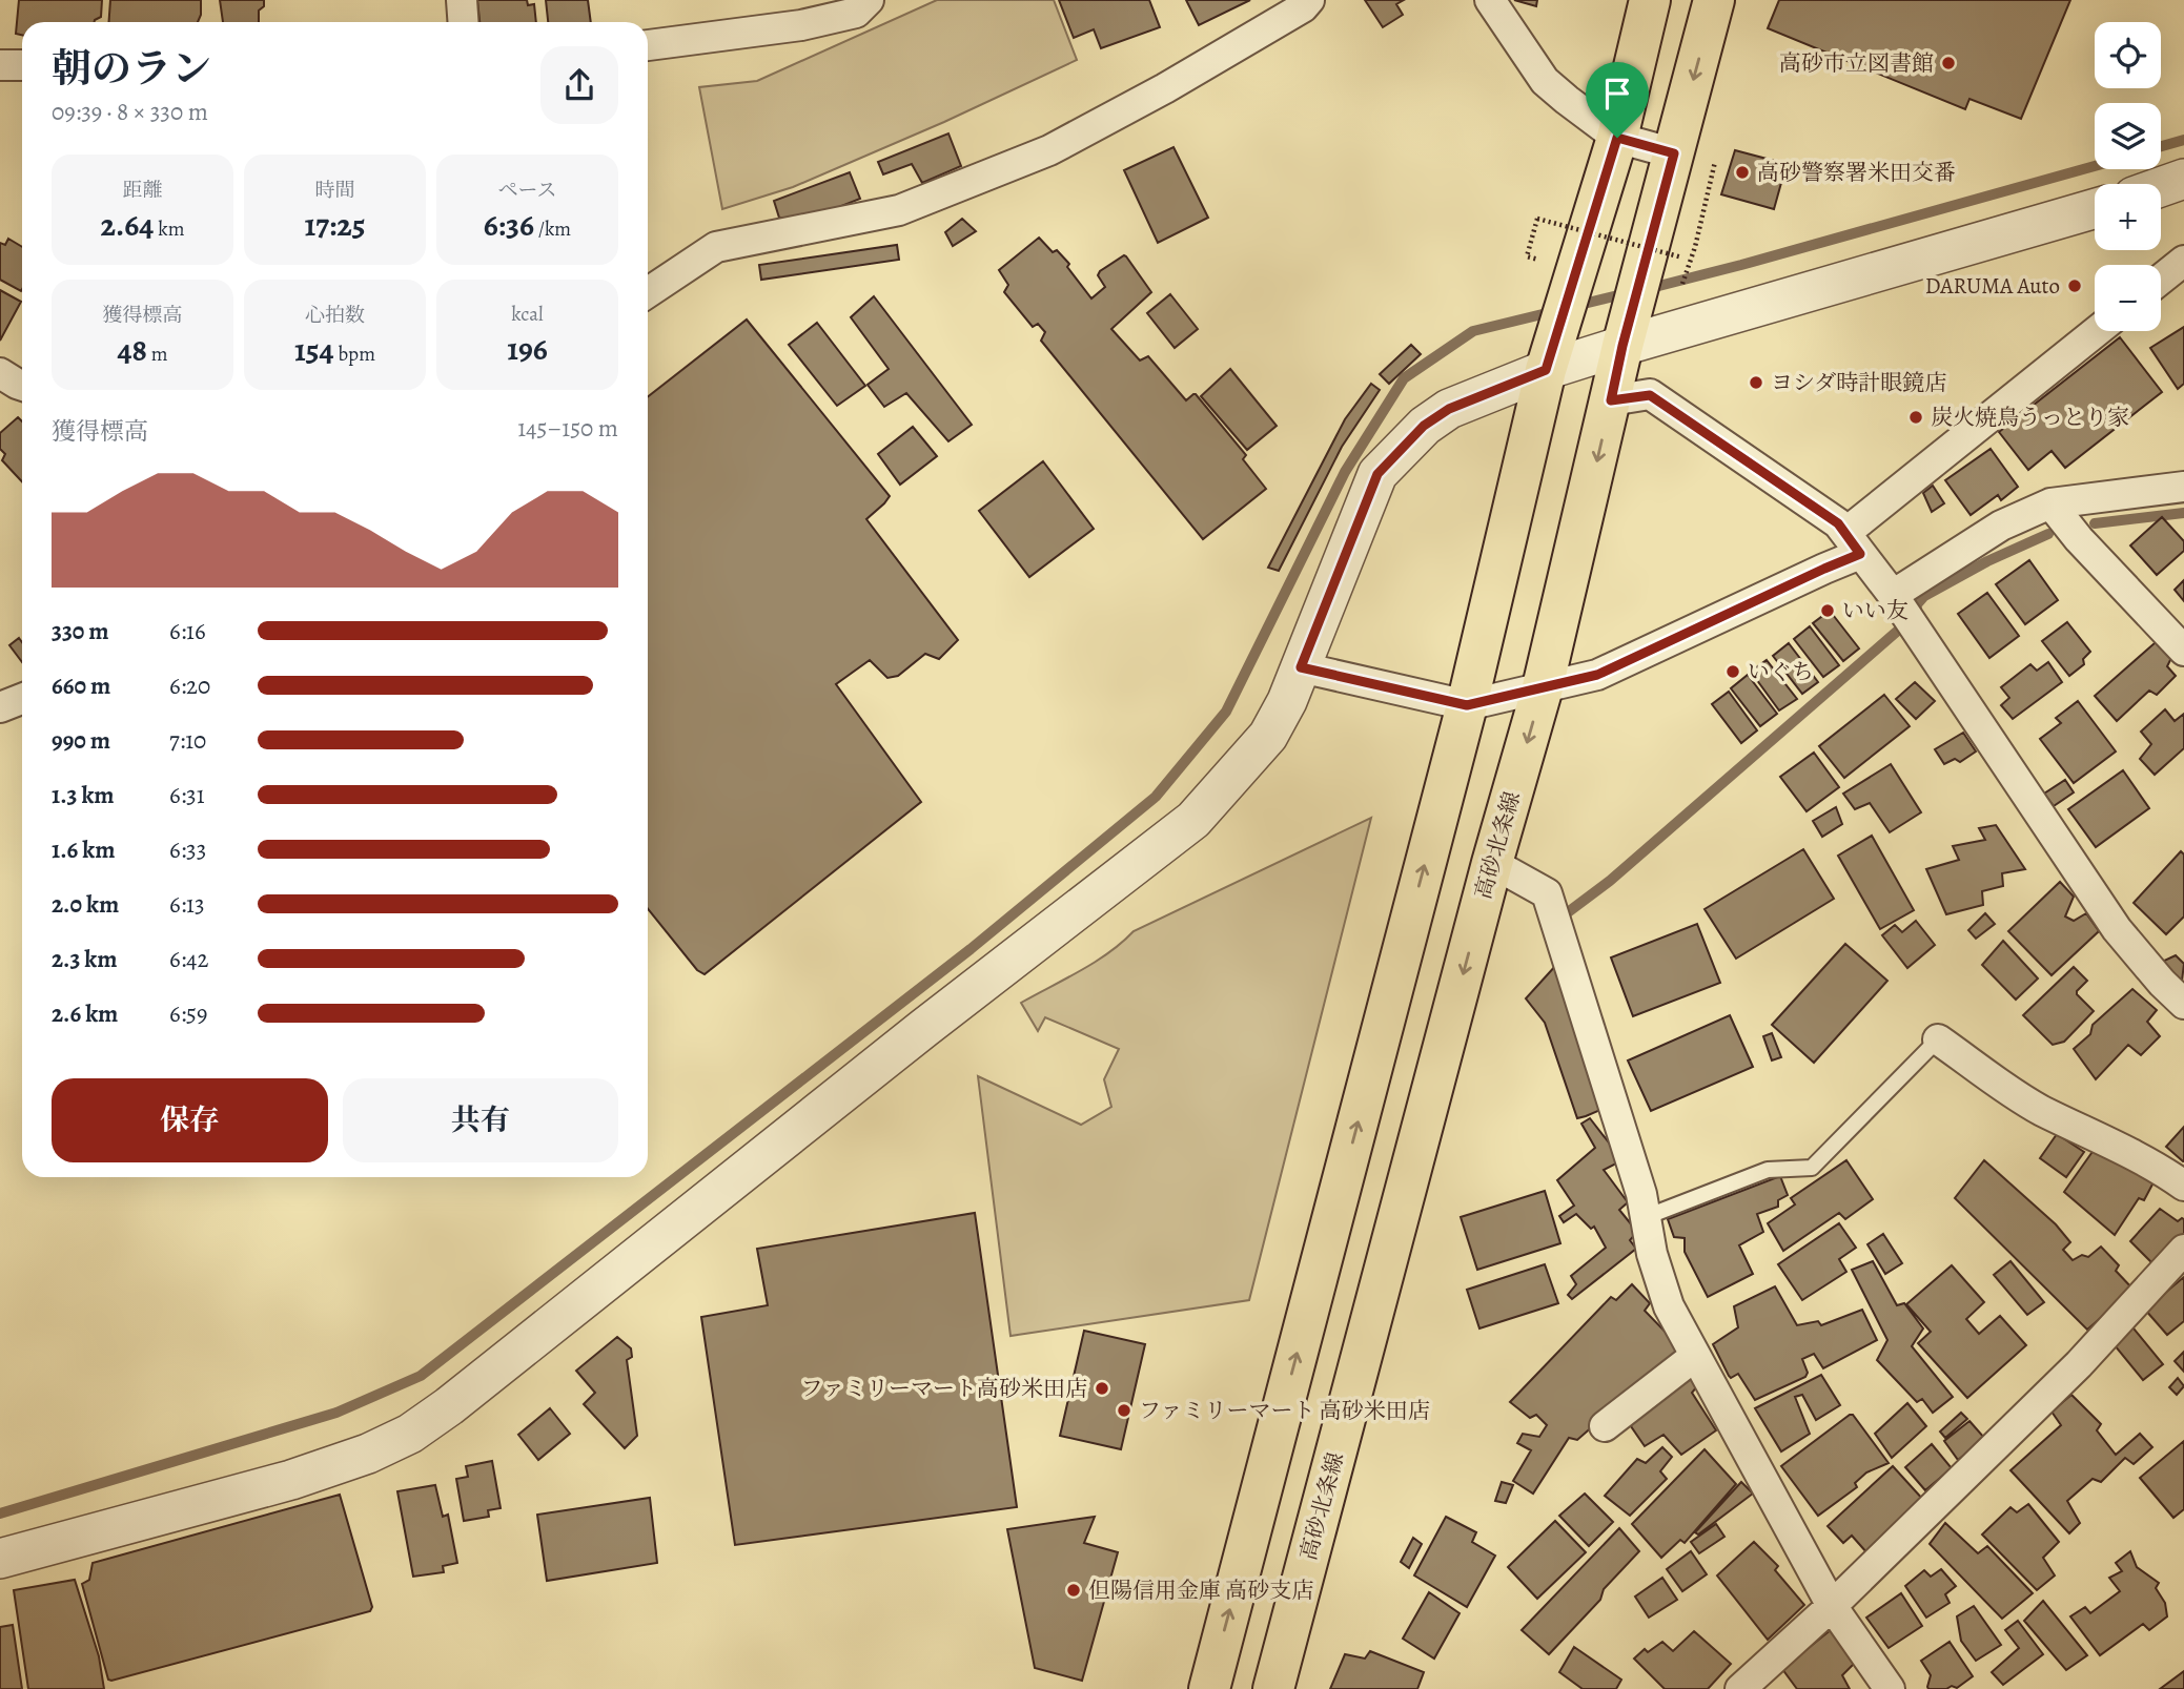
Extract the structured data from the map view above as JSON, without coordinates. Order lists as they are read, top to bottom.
{
  "streets": {
    "main road": ["高砂北条線"]
  },
  "places": [
    "高砂市立図書館",
    "高砂警察署米田交番",
    "DARUMA Auto",
    "ヨシダ時計眼鏡店",
    "炭火焼鳥うっとり家",
    "いい友",
    "いぐち",
    "ファミリーマート高砂米田店",
    "ファミリーマート 高砂米田店",
    "但陽信用金庫 高砂支店"
  ],
  "page": {
    "map_buttons": ["+", "−"],
    "heading": ["朝のラン", "09:39 · 8 × 330 m"],
    "stats": [
      ["距離", "2.64 km"],
      ["時間", "17:25"],
      ["ペース", "6:36 /km"],
      ["獲得標高", "48 m"],
      ["心拍数", "154 bpm"],
      ["kcal", "196"]
    ],
    "chart": ["獲得標高", "145–150 m"],
    "list": [
      {
        "name": "330 m",
        "note": "6:16"
      },
      {
        "name": "660 m",
        "note": "6:20"
      },
      {
        "name": "990 m",
        "note": "7:10"
      },
      {
        "name": "1.3 km",
        "note": "6:31"
      },
      {
        "name": "1.6 km",
        "note": "6:33"
      },
      {
        "name": "2.0 km",
        "note": "6:13"
      },
      {
        "name": "2.3 km",
        "note": "6:42"
      },
      {
        "name": "2.6 km",
        "note": "6:59"
      }
    ],
    "buttons": ["保存", "共有"]
  }
}
